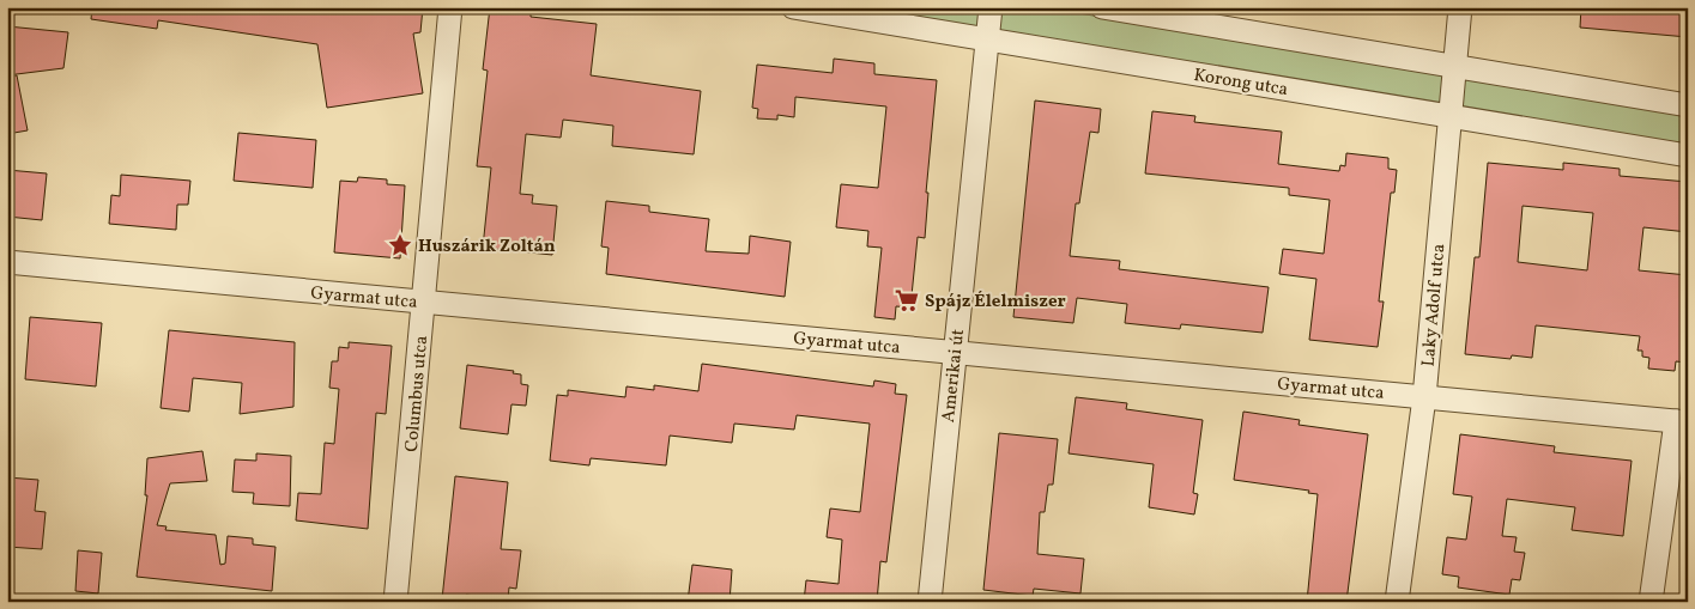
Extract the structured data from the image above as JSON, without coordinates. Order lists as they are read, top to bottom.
{
  "streets": {
    "street": [
      "Korong utca",
      "Gyarmat utca",
      "Laky Adolf utca",
      "Amerikai út",
      "Columbus utca"
    ]
  },
  "crossings": [
    ["Korong utca", "Laky Adolf utca"],
    ["Korong utca", "Amerikai út"],
    ["Gyarmat utca", "Laky Adolf utca"],
    ["Gyarmat utca", "Amerikai út"],
    ["Gyarmat utca", "Columbus utca"]
  ],
  "places": {
    "place": ["Huszárik Zoltán"],
    "supermarket": ["Spájz Élelmiszer"]
  }
}
